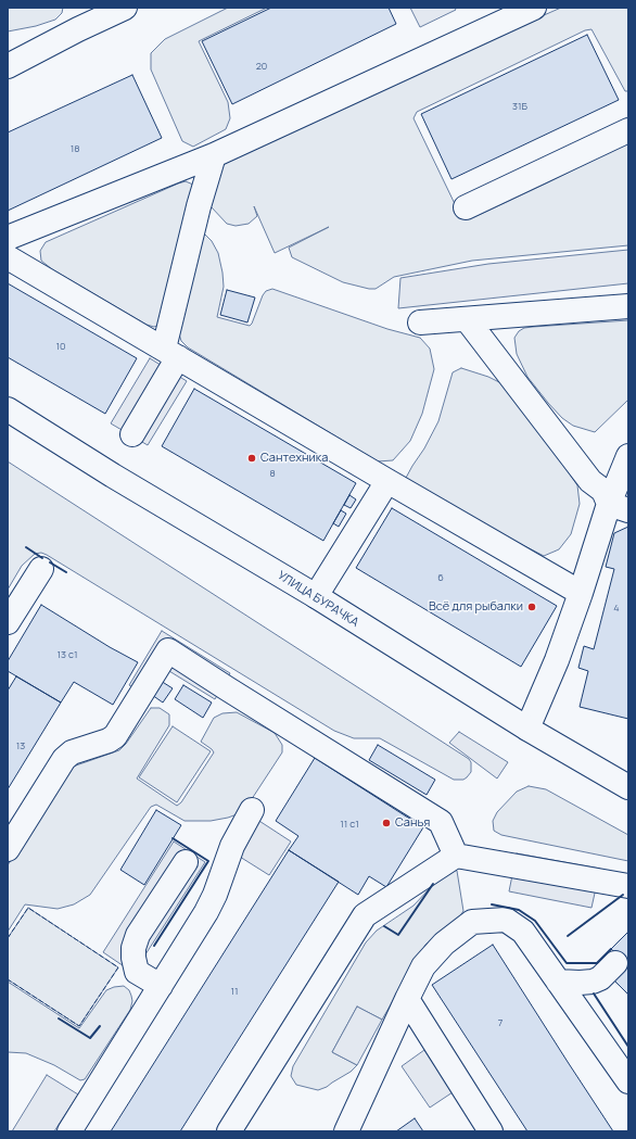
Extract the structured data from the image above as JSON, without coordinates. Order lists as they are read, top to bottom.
{
  "streets": {
    "main road": ["УЛИЦА БУРАЧКА"]
  },
  "places": ["Сантехника", "Всё для рыбалки", "Санья"],
  "house_numbers": [
    "20",
    "31Б",
    "18",
    "10",
    "8",
    "6",
    "4",
    "13 с1",
    "13",
    "11 с1",
    "11",
    "7"
  ]
}
